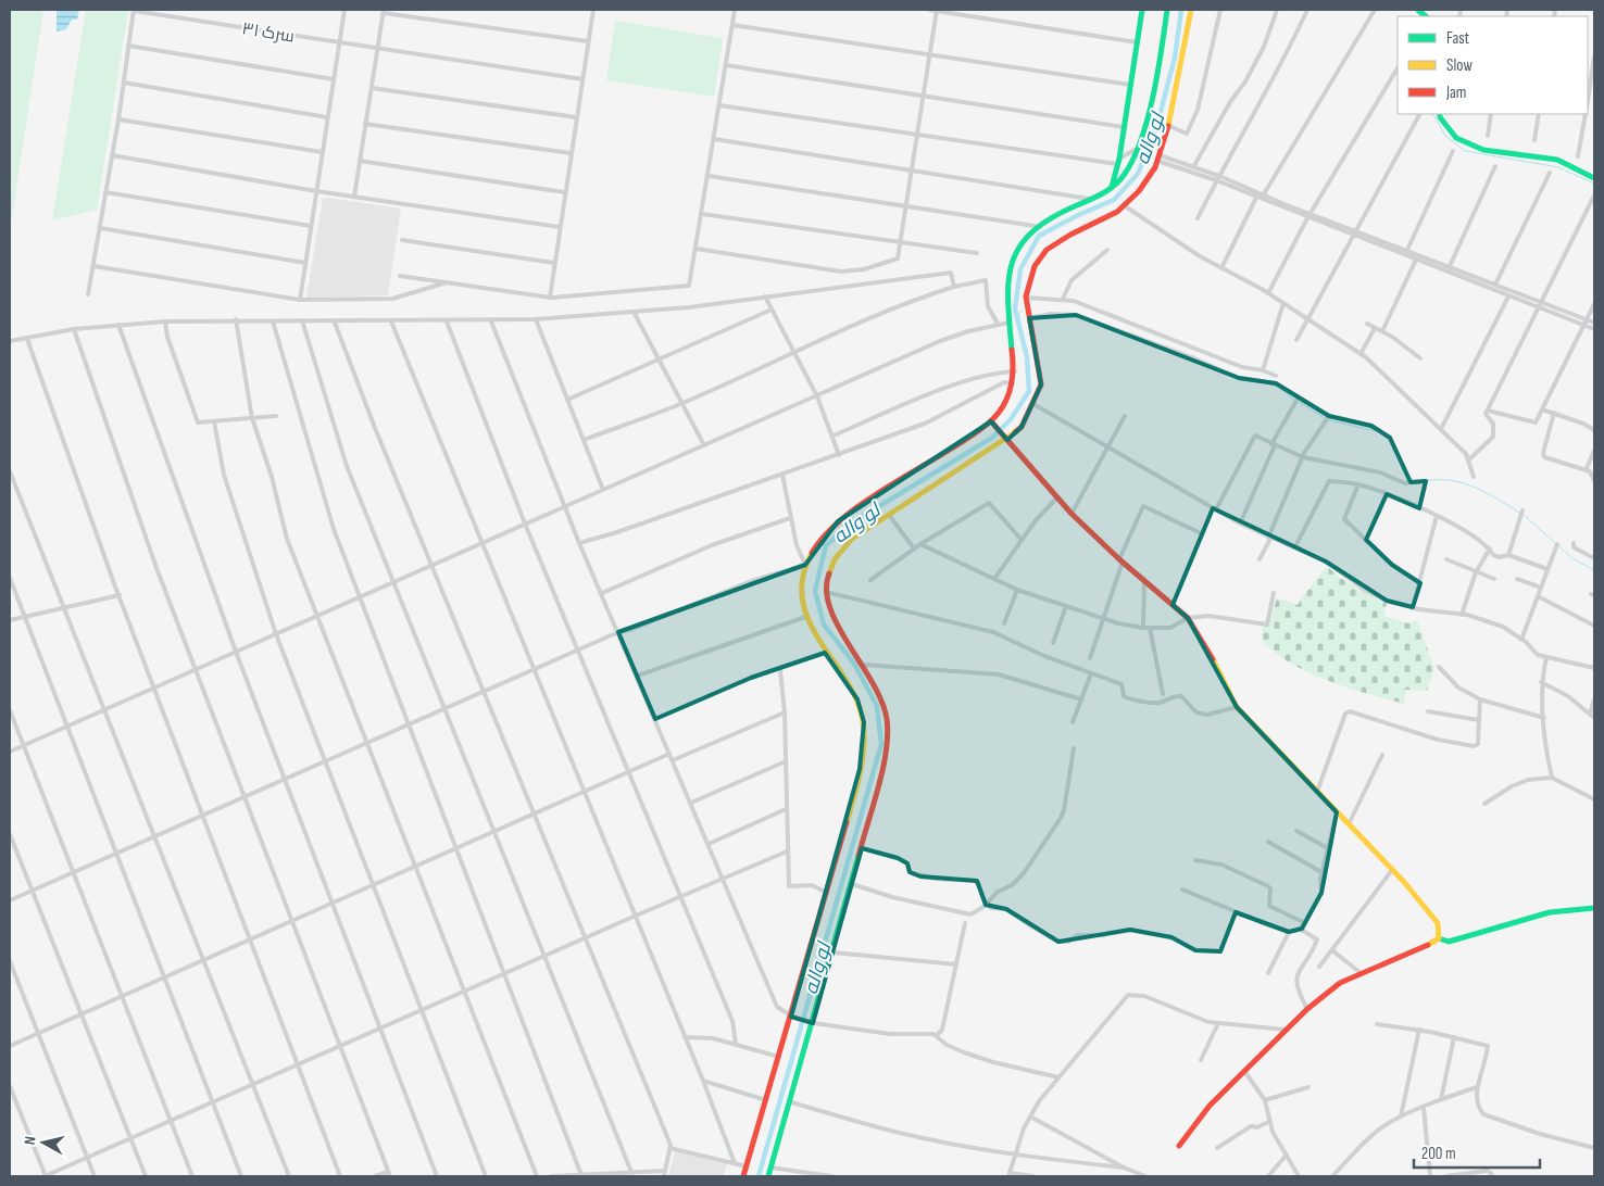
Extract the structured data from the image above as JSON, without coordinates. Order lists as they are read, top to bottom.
{
  "streets": {
    "street": ["سرک ۳۱"]
  },
  "water": ["لو واله"],
  "legend": ["Fast", "Slow", "Jam"],
  "scale_bar": "200 m",
  "north": "left"
}
